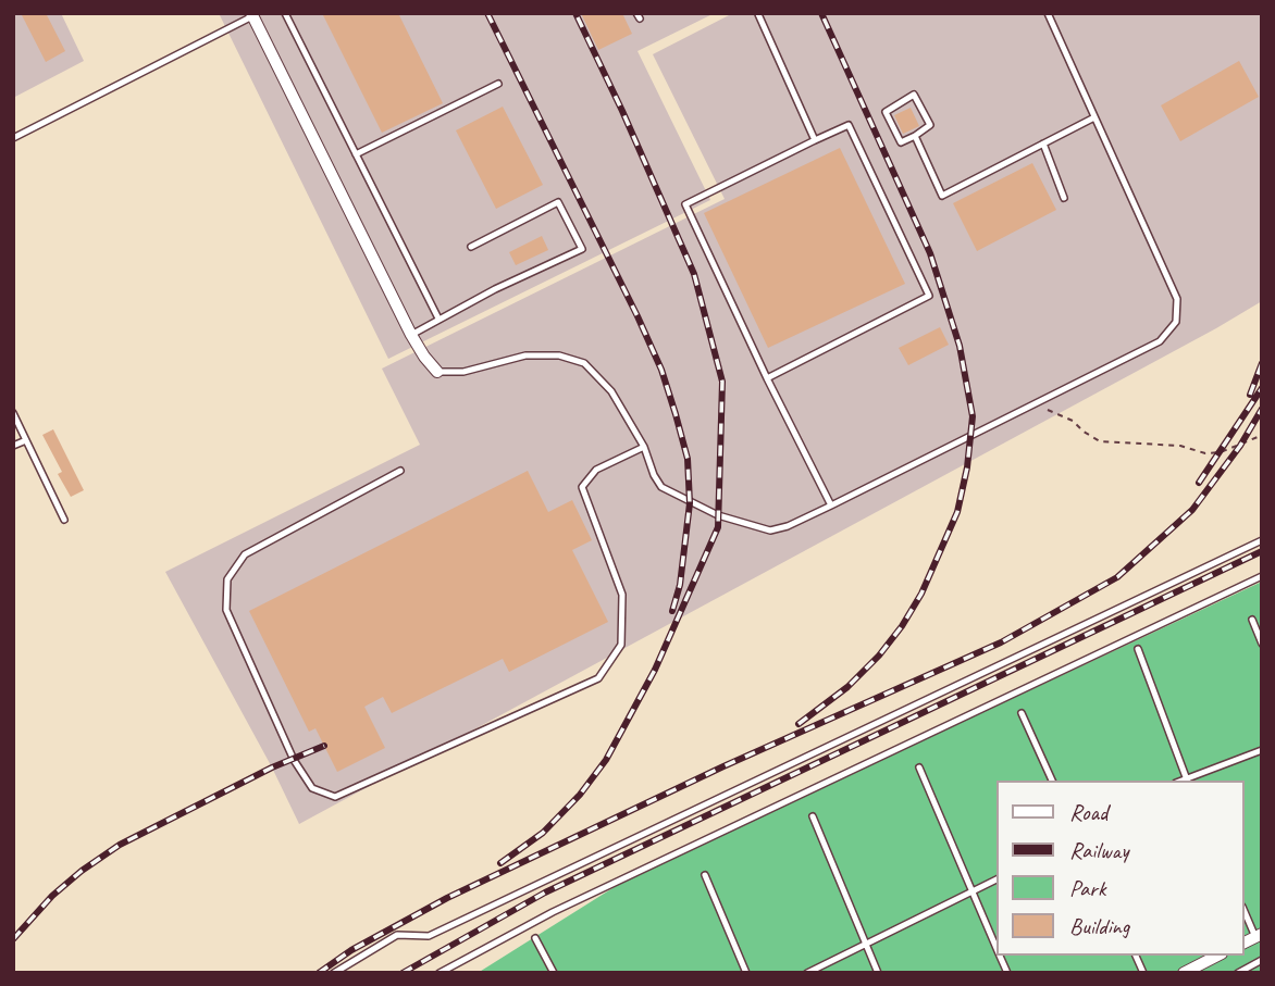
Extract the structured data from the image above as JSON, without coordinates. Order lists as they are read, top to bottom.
{
  "legend": [
    "Road",
    "Railway",
    "Park",
    "Building"
  ]
}
